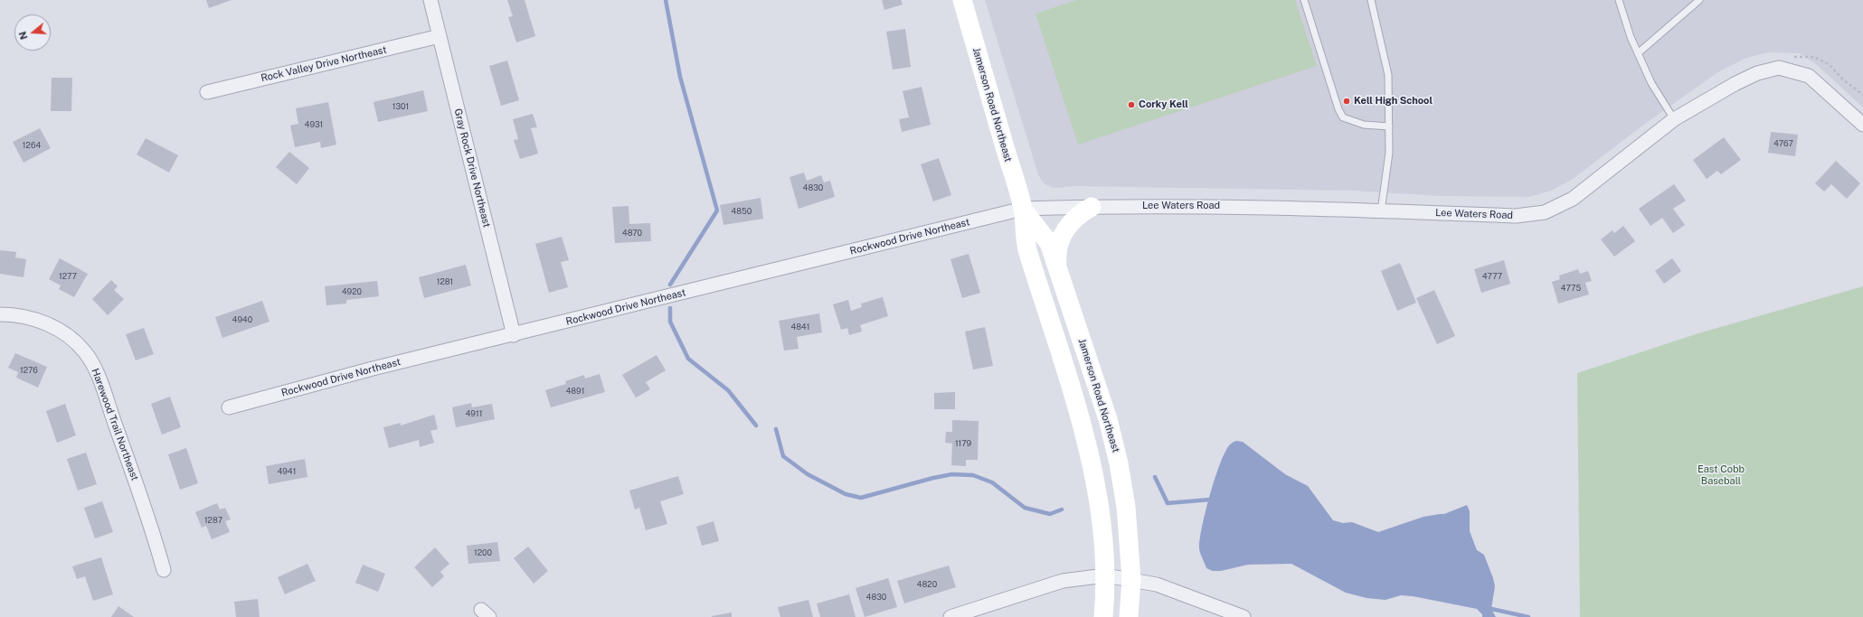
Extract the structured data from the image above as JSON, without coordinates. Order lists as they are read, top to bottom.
{
  "streets": {
    "street": [
      "Rock Valley Drive Northeast",
      "Jamerson Road Northeast",
      "Gray Rock Drive Northeast",
      "Lee Waters Road",
      "Rockwood Drive Northeast",
      "Harewood Trail Northeast"
    ]
  },
  "crossings": [
    ["Rock Valley Drive Northeast", "Gray Rock Drive Northeast"],
    ["Jamerson Road Northeast", "Lee Waters Road"],
    ["Jamerson Road Northeast", "Rockwood Drive Northeast"],
    ["Gray Rock Drive Northeast", "Rockwood Drive Northeast"],
    ["Lee Waters Road", "Rockwood Drive Northeast"]
  ],
  "parks": ["East Cobb Baseball"],
  "places": ["Kell High School", "Corky Kell"],
  "house_numbers": [
    "1301",
    "4931",
    "4767",
    "1264",
    "4830",
    "4850",
    "4870",
    "1277",
    "4777",
    "1281",
    "4775",
    "4920",
    "4940",
    "4841",
    "1276",
    "4891",
    "4911",
    "1179",
    "4941",
    "1287",
    "1200",
    "4820",
    "4830"
  ],
  "north": "left"
}
